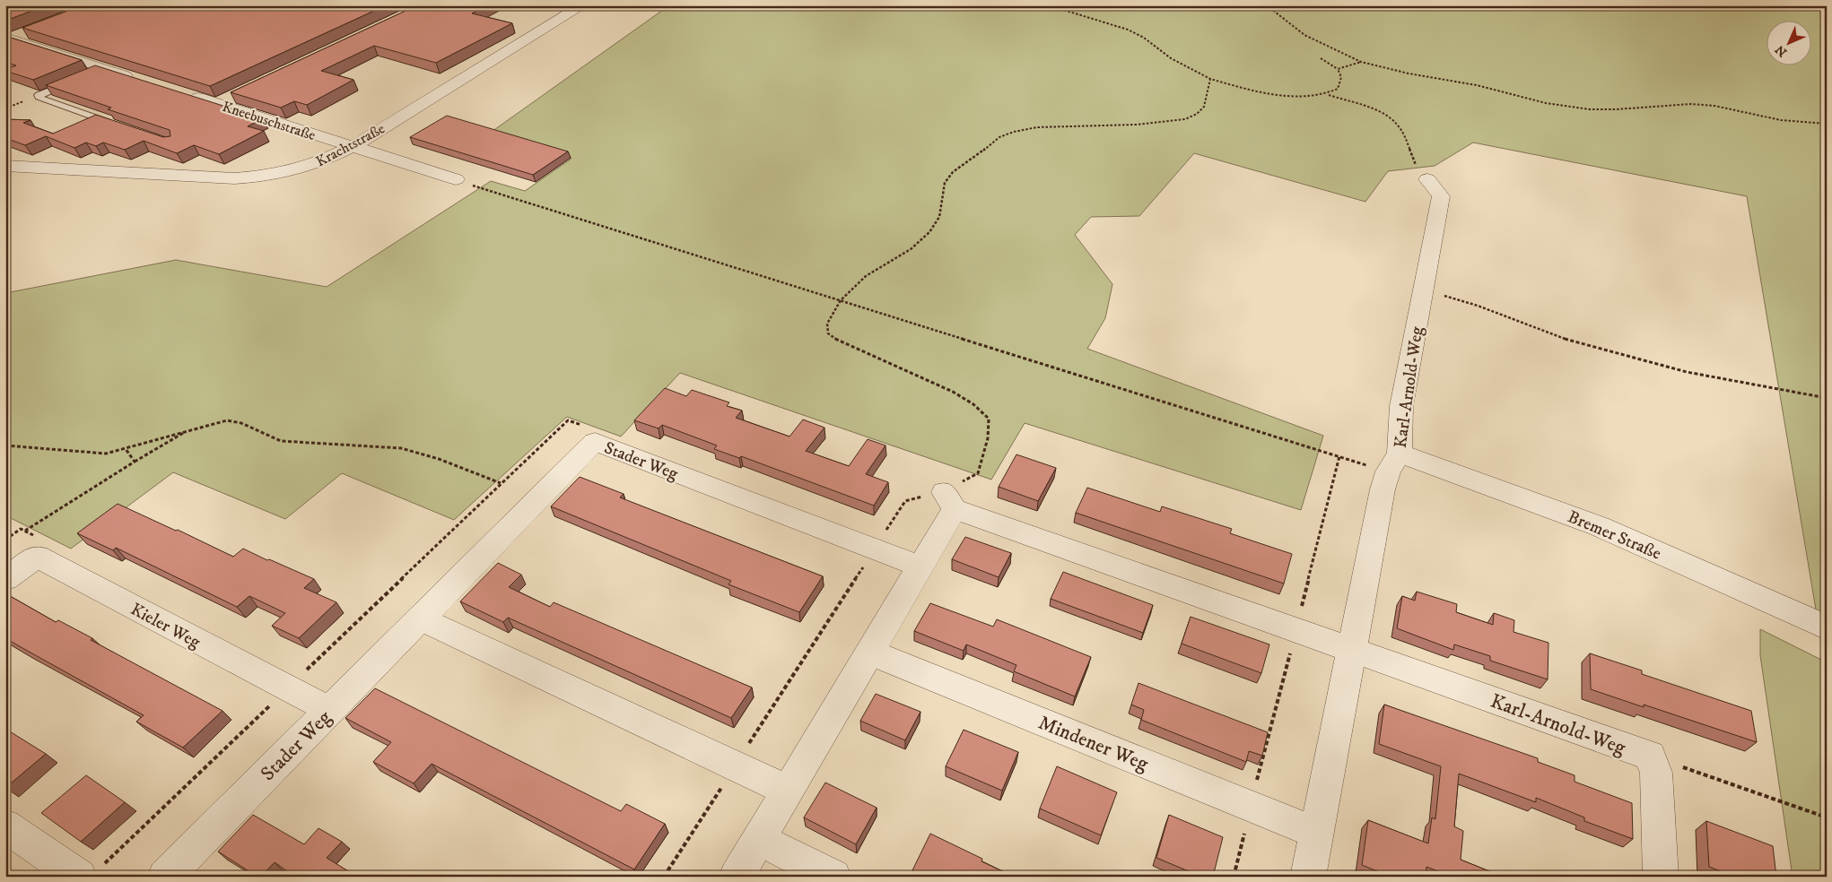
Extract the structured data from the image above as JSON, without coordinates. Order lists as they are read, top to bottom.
{
  "streets": {
    "street": [
      "Kneebuschstraße",
      "Krachtstraße",
      "Karl-Arnold-Weg",
      "Stader Weg",
      "Bremer Straße",
      "Kieler Weg",
      "Mindener Weg"
    ]
  },
  "crossings": [
    ["Kneebuschstraße", "Krachtstraße"],
    ["Karl-Arnold-Weg", "Bremer Straße"],
    ["Karl-Arnold-Weg", "Mindener Weg"],
    ["Stader Weg", "Kieler Weg"]
  ],
  "north": "bottom left"
}
